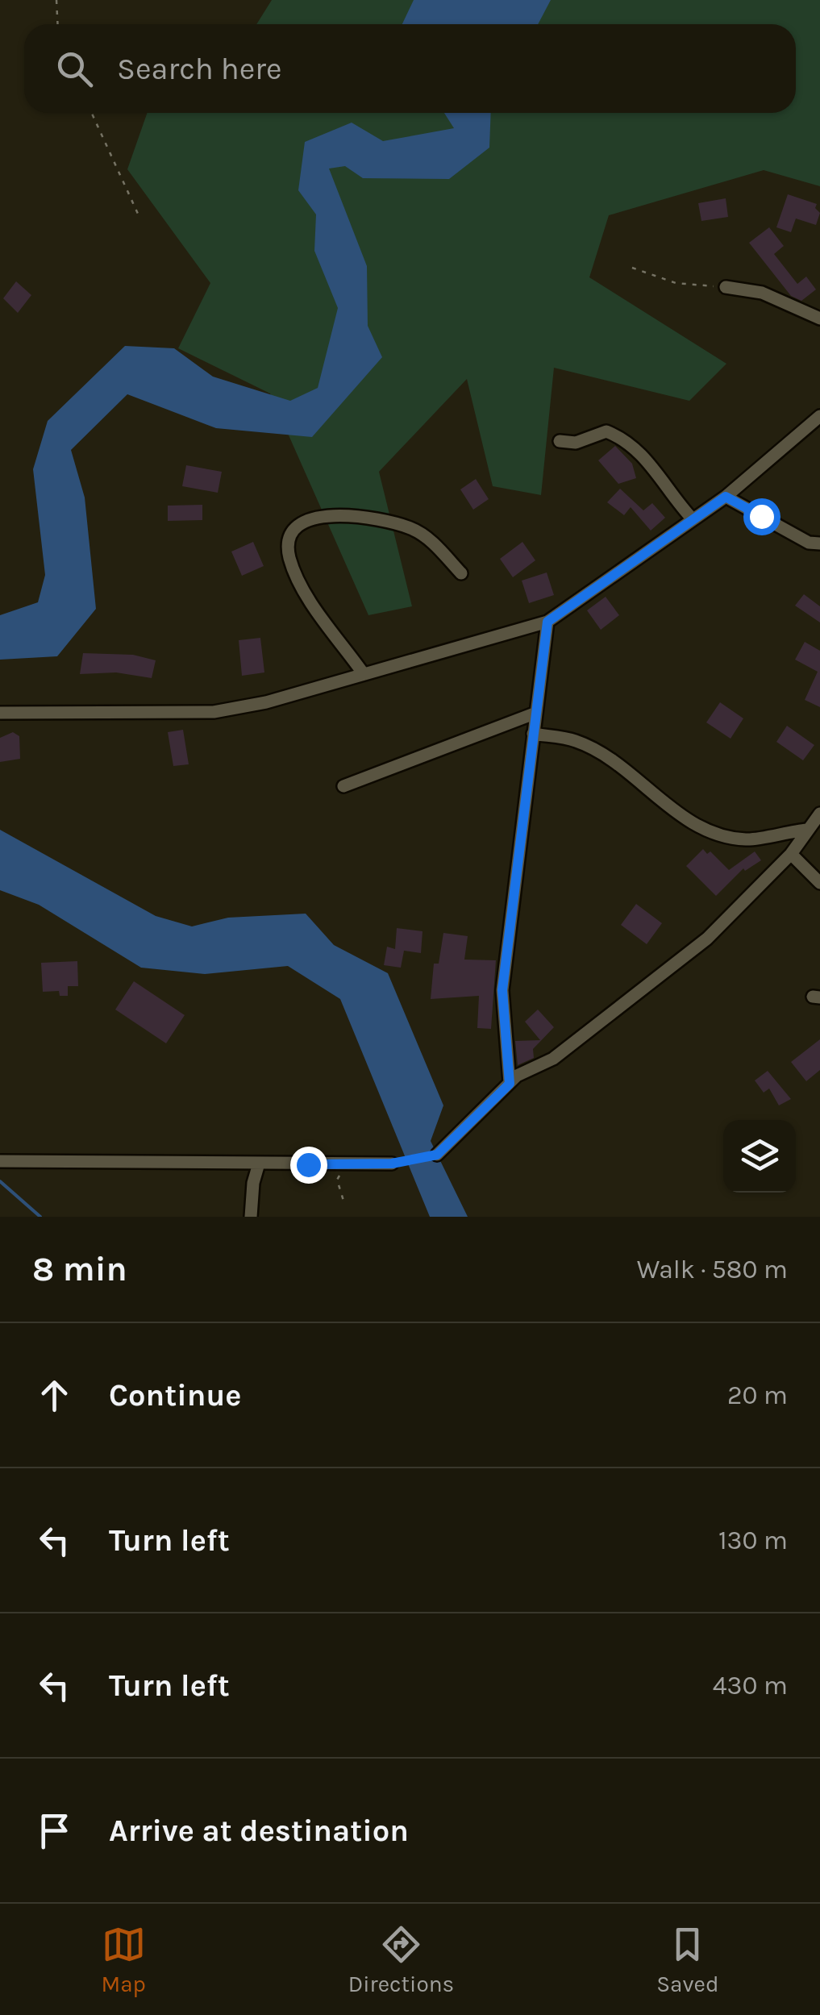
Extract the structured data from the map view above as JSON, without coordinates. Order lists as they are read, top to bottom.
{
  "page": {
    "search": "Search here",
    "heading": ["8 min", "Walk · 580 m"],
    "list": [
      ["Continue", "20 m"],
      ["Turn left", "130 m"],
      ["Turn left", "430 m"],
      "Arrive at destination"
    ],
    "nav": ["Map", "Directions", "Saved"]
  }
}
